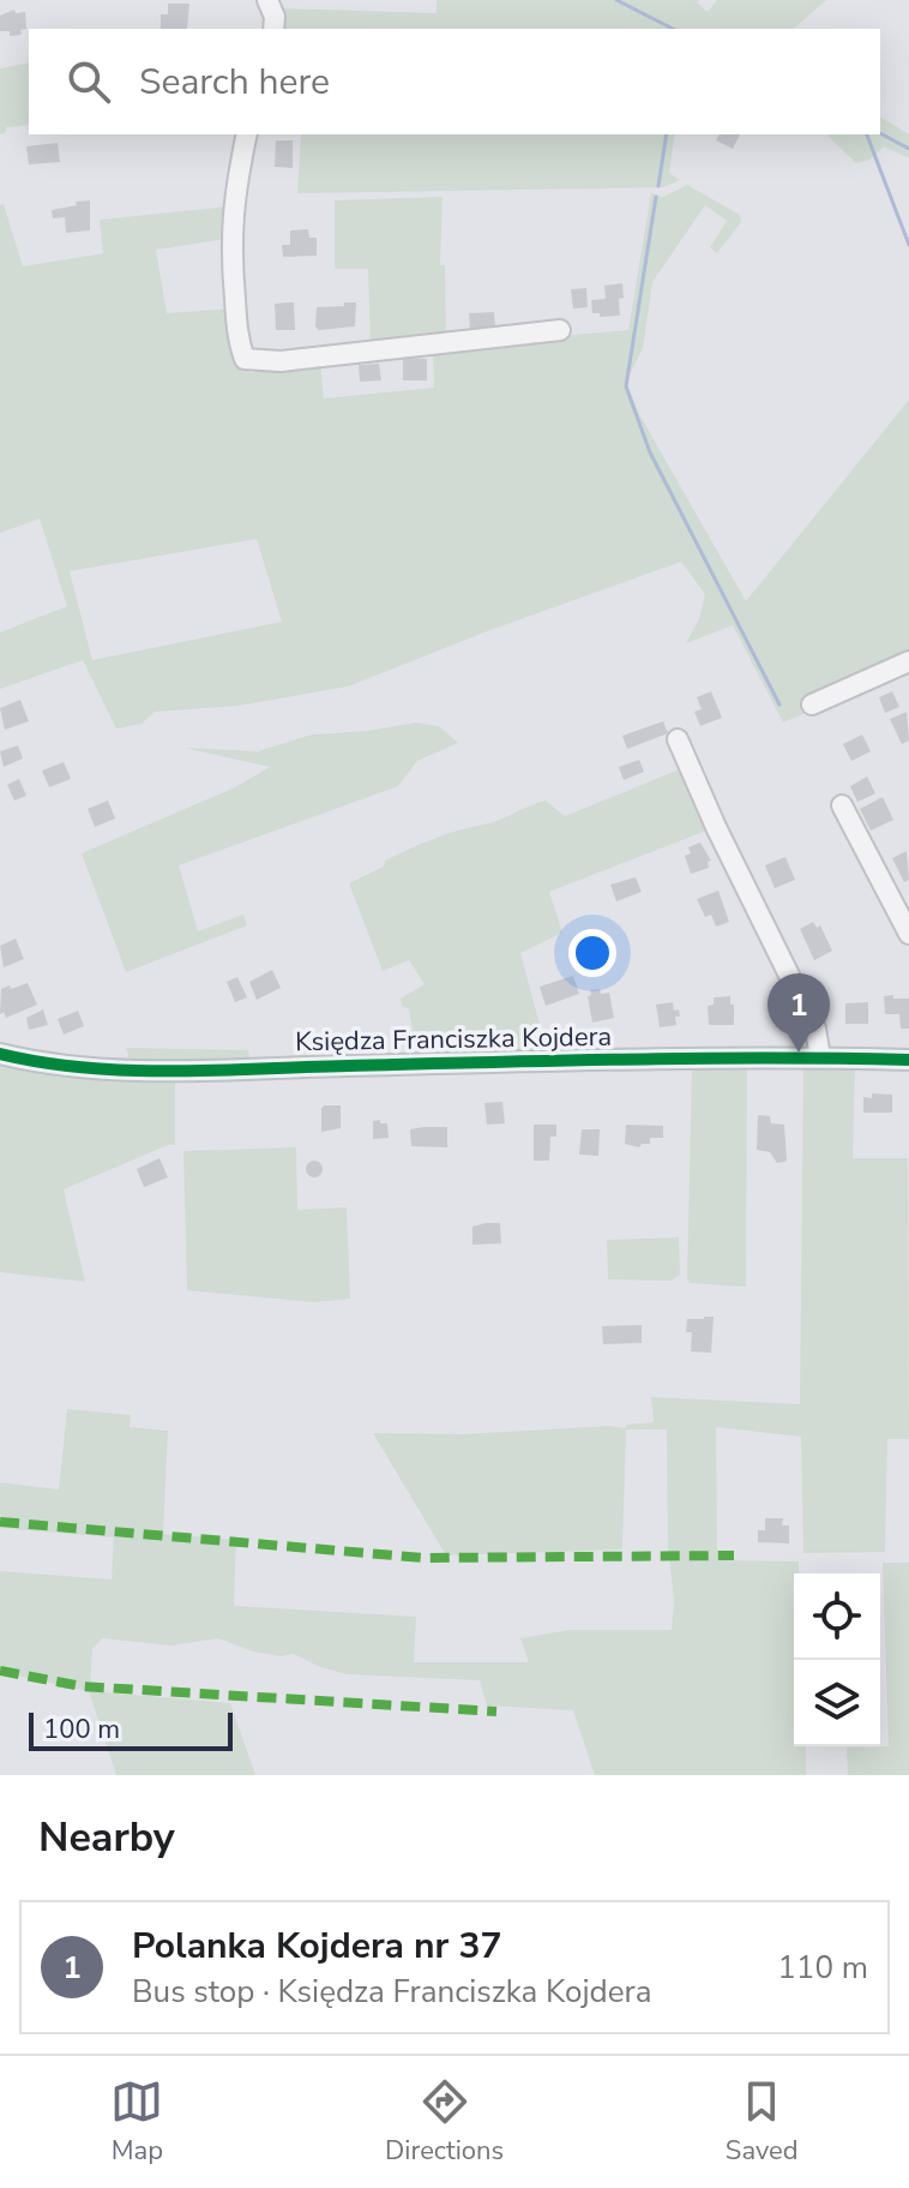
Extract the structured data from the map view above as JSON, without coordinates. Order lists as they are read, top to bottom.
{
  "streets": {
    "street": ["Księdza Franciszka Kojdera"]
  },
  "scale_bar": "100 m",
  "page": {
    "search": "Search here",
    "pins": "1",
    "scale": "100 m",
    "heading": "Nearby",
    "list": [
      {
        "mark": "1",
        "name": "Polanka Kojdera nr 37",
        "note": "Bus stop · Księdza Franciszka Kojdera",
        "value": "110 m"
      }
    ],
    "nav": ["Map", "Directions", "Saved"]
  }
}
